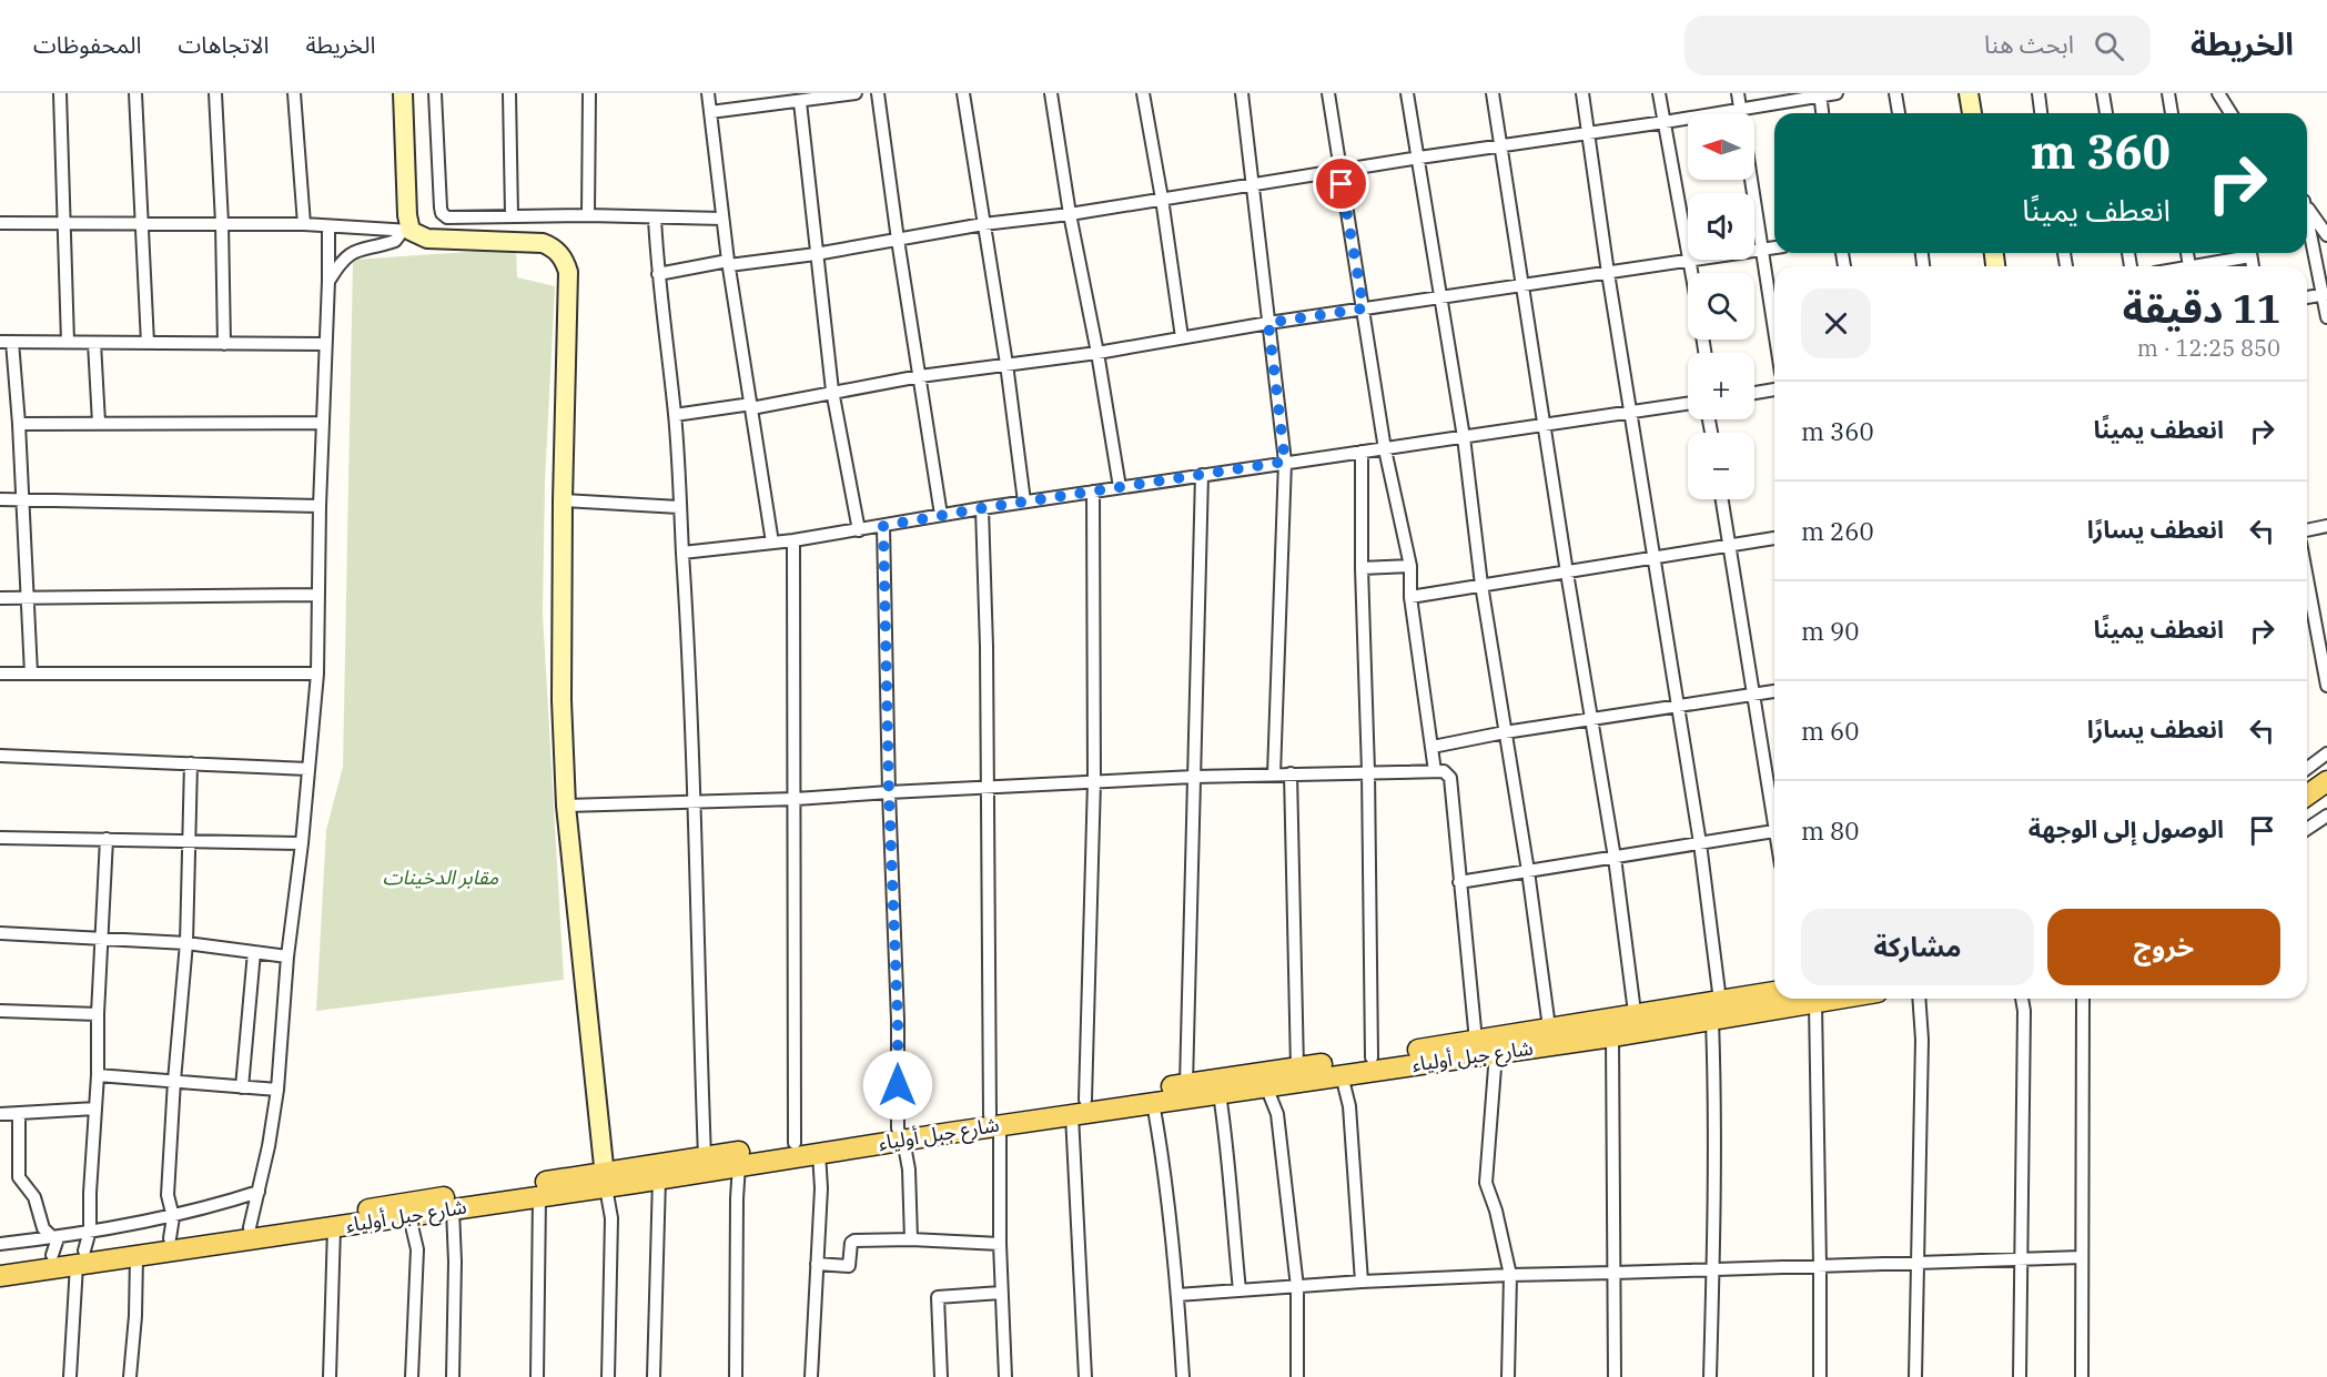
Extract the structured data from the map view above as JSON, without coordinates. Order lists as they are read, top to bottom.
{
  "streets": {
    "main road": ["شارع جبل أولياء"]
  },
  "parks": ["مقابر الدخينات"],
  "north": "left",
  "page": {
    "header": "الخريطة",
    "search": "ابحث هنا",
    "nav": ["الخريطة", "الاتجاهات", "المحفوظات"],
    "map_buttons": ["+", "−"],
    "turn": ["360 m", "انعطف يمينًا"],
    "heading": ["11 دقيقة", "850 m · 12:25"],
    "list": [
      {
        "name": "انعطف يمينًا",
        "value": "360 m"
      },
      {
        "name": "انعطف يسارًا",
        "value": "260 m"
      },
      {
        "name": "انعطف يمينًا",
        "value": "90 m"
      },
      {
        "name": "انعطف يسارًا",
        "value": "60 m"
      },
      {
        "name": "الوصول إلى الوجهة",
        "value": "80 m"
      }
    ],
    "buttons": ["خروج", "مشاركة"]
  }
}
